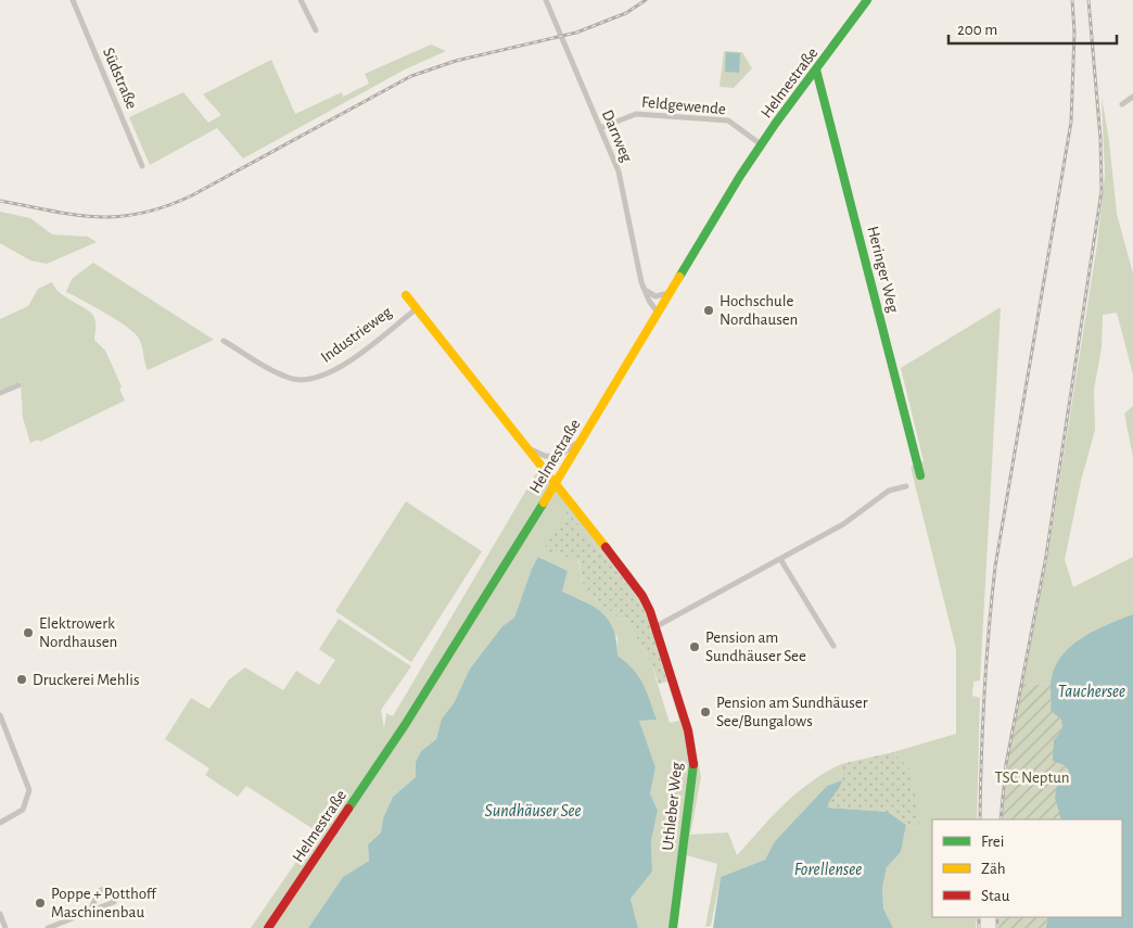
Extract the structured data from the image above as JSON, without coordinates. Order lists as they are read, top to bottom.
{
  "streets": {
    "street": [
      "Südstraße",
      "Helmestraße",
      "Feldgewende",
      "Darrweg",
      "Heringer Weg",
      "Industrieweg",
      "Uthleber Weg"
    ]
  },
  "crossings": [
    ["Helmestraße", "Feldgewende"],
    ["Helmestraße", "Darrweg"],
    ["Helmestraße", "Heringer Weg"],
    ["Helmestraße", "Industrieweg"],
    ["Helmestraße", "Uthleber Weg"],
    ["Feldgewende", "Darrweg"],
    ["Industrieweg", "Uthleber Weg"]
  ],
  "water": ["Tauchersee", "Sundhäuser See", "Forellensee"],
  "parks": ["TSC Neptun"],
  "places": [
    "Hochschule Nordhausen",
    "Elektrowerk Nordhausen",
    "Pension am Sundhäuser See",
    "Druckerei Mehlis",
    "Pension am Sundhäuser See/Bungalows",
    "Poppe + Potthoff Maschinenbau"
  ],
  "legend": ["Frei", "Zäh", "Stau"],
  "scale_bar": "200 m"
}
